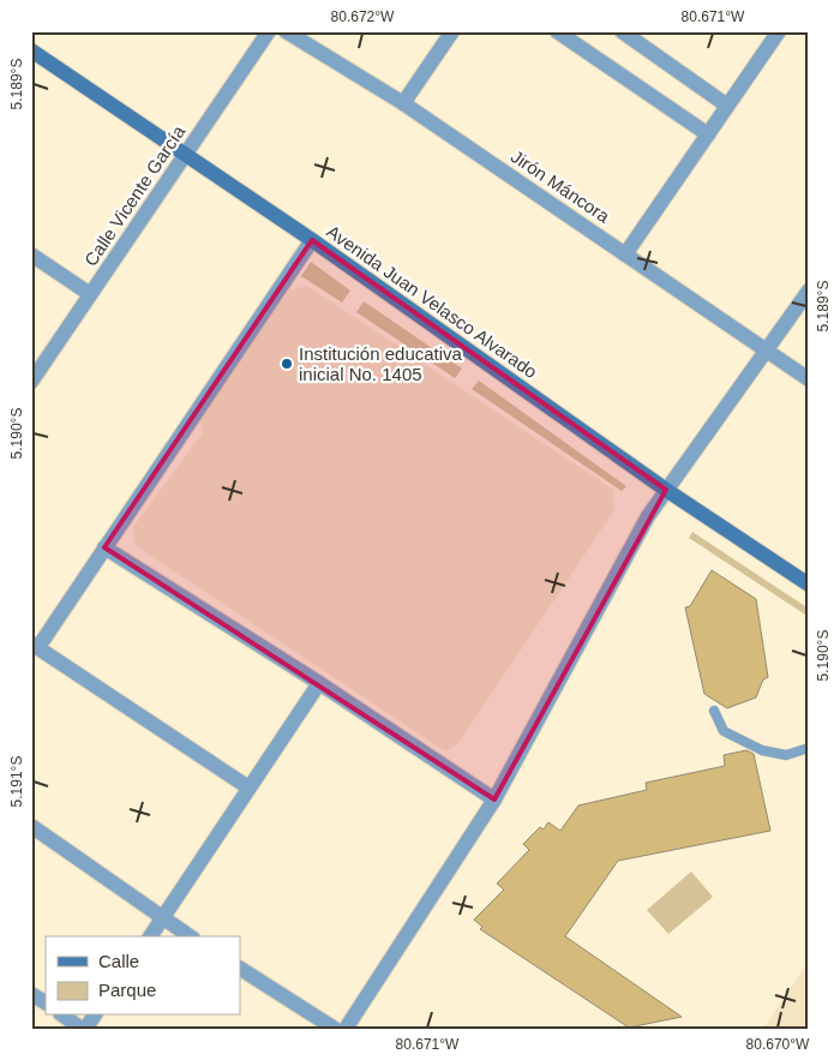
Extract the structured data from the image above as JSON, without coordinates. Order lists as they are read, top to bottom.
{
  "streets": {
    "street": ["Jirón Máncora", "Calle Vicente García", "Avenida Juan Velasco Alvarado"]
  },
  "crossings": [
    ["Calle Vicente García", "Avenida Juan Velasco Alvarado"]
  ],
  "places": ["Institución educativa inicial No. 1405"],
  "legend": ["Calle", "Parque"],
  "coordinates": [
    "80.672°W",
    "80.671°W",
    "5.189°S",
    "5.190°S",
    "5.191°S",
    "80.670°W"
  ]
}
